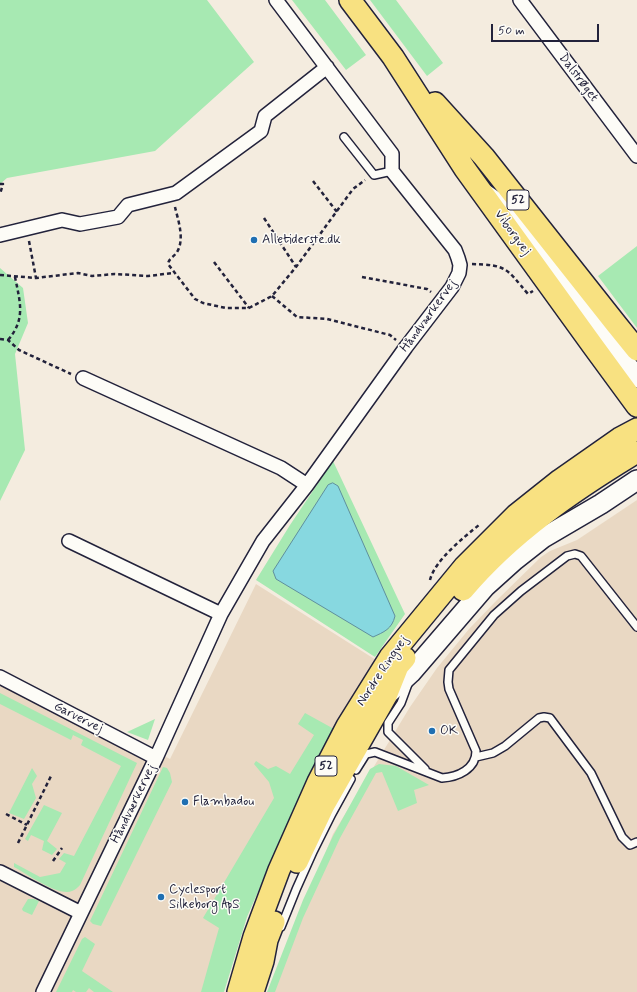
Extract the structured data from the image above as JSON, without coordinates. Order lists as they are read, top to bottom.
{
  "streets": {
    "main road": ["52", "Viborgvej", "Nordre Ringvej"],
    "street": ["Dalstrøget", "Håndværkervej", "Garvervej"]
  },
  "crossings": [
    ["Håndværkervej", "Garvervej"]
  ],
  "places": [
    "Alletiderste.dk",
    "OK",
    "Flambadou",
    "Cyclesport Silkeborg ApS"
  ],
  "scale_bar": "50 m"
}
